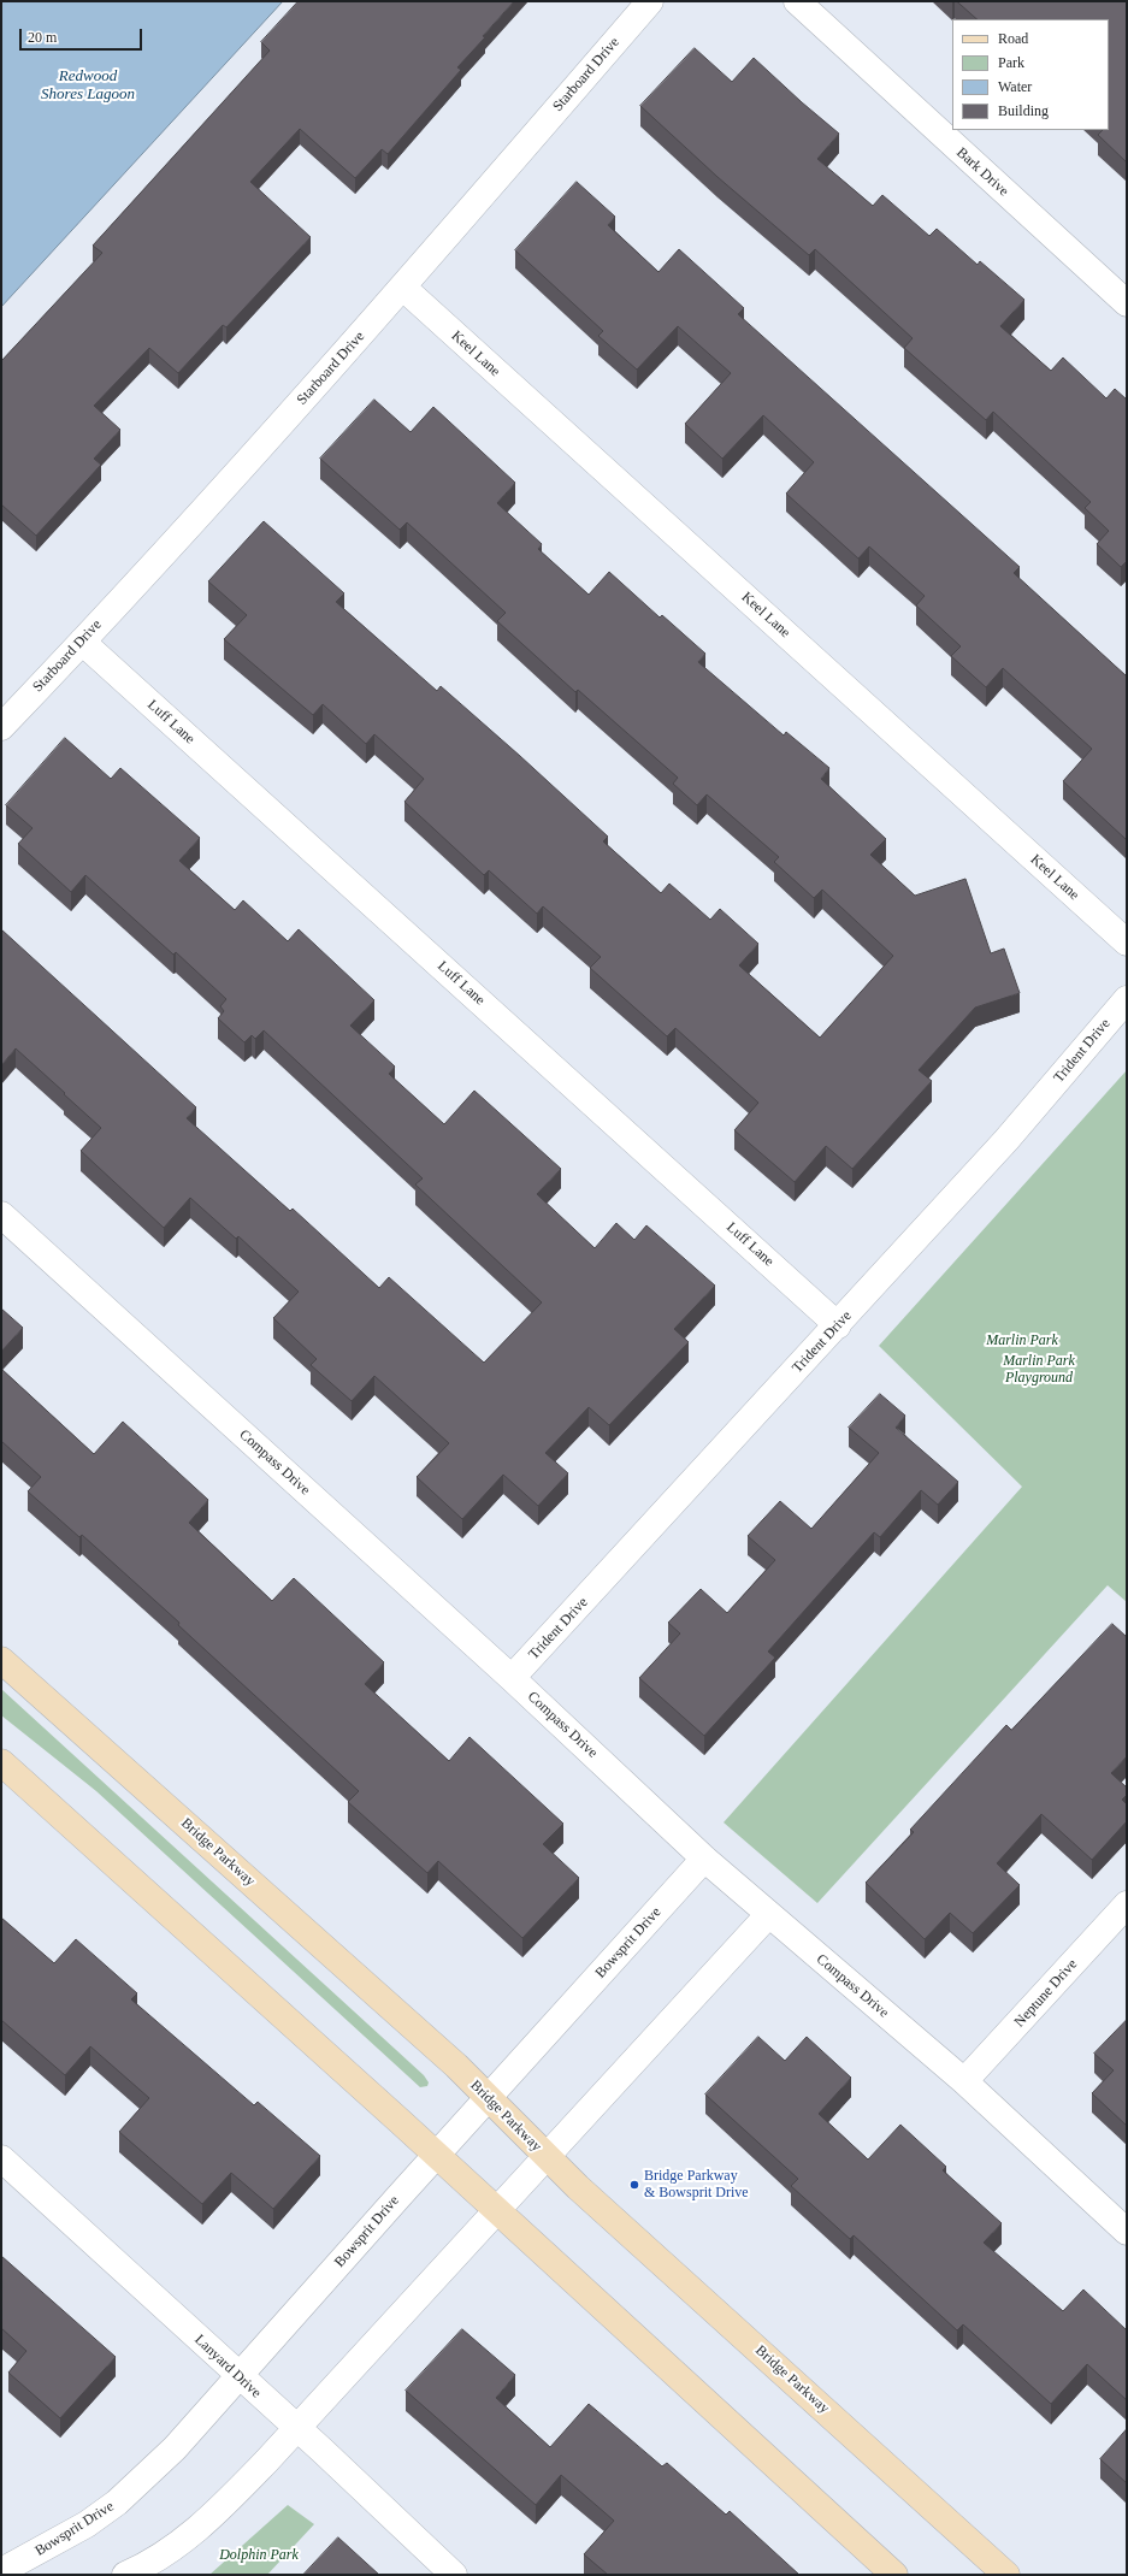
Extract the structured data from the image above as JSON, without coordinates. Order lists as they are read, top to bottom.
{
  "streets": {
    "street": [
      "Starboard Drive",
      "Bark Drive",
      "Keel Lane",
      "Luff Lane",
      "Trident Drive",
      "Compass Drive",
      "Bridge Parkway",
      "Bowsprit Drive",
      "Neptune Drive",
      "Lanyard Drive"
    ]
  },
  "crossings": [
    ["Starboard Drive", "Keel Lane"],
    ["Starboard Drive", "Luff Lane"],
    ["Luff Lane", "Trident Drive"],
    ["Trident Drive", "Compass Drive"],
    ["Compass Drive", "Bowsprit Drive"],
    ["Compass Drive", "Neptune Drive"],
    ["Bridge Parkway", "Bowsprit Drive"],
    ["Bowsprit Drive", "Lanyard Drive"]
  ],
  "water": ["Redwood Shores Lagoon"],
  "parks": ["Marlin Park", "Marlin Park Playground", "Dolphin Park"],
  "places": ["Bridge Parkway & Bowsprit Drive"],
  "legend": [
    "Road",
    "Park",
    "Water",
    "Building"
  ],
  "scale_bar": "20 m"
}
